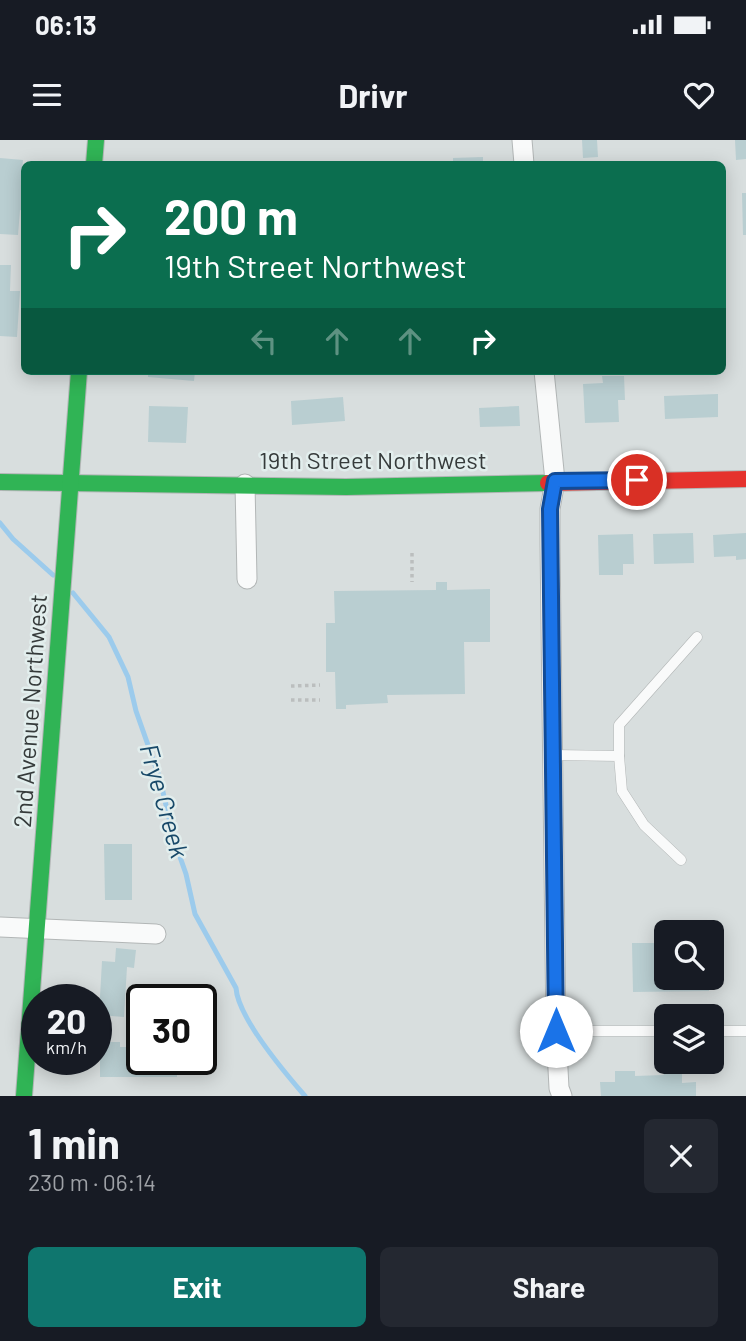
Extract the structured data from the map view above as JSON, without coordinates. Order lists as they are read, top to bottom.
{
  "streets": {
    "main road": ["19th Street Northwest", "2nd Avenue Northwest"]
  },
  "crossings": [
    ["19th Street Northwest", "2nd Avenue Northwest"]
  ],
  "water": ["Frye Creek"],
  "page": {
    "status": "06:13",
    "header": "Drivr",
    "turn": ["200 m", "19th Street Northwest"],
    "speed": "20 km/h",
    "limit": "30",
    "heading": ["1 min", "230 m · 06:14"],
    "buttons": ["Exit", "Share"]
  }
}
